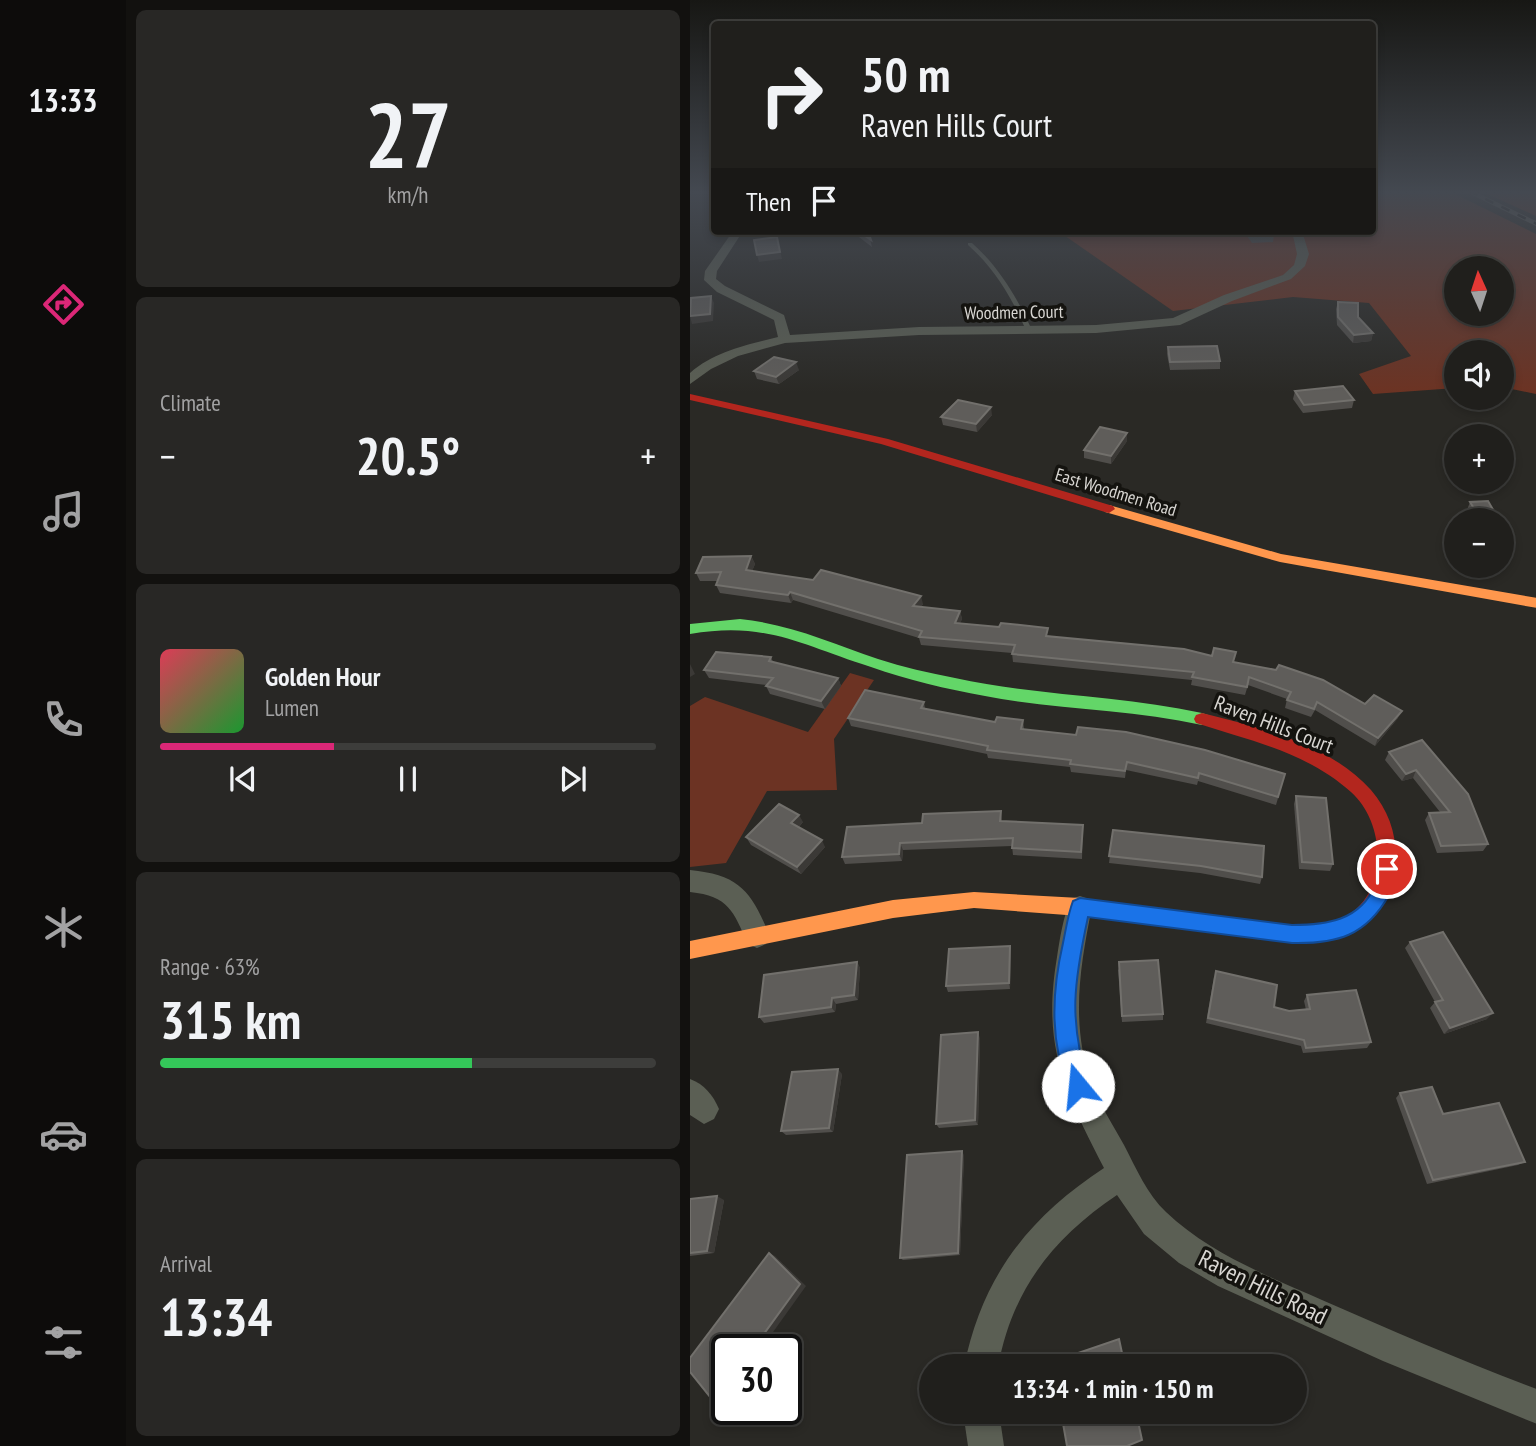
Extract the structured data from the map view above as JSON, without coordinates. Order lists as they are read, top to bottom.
{
  "streets": {
    "street": [
      "Woodmen Court",
      "East Woodmen Road",
      "Raven Hills Court",
      "Raven Hills Road"
    ]
  },
  "crossings": [
    ["Raven Hills Court", "Raven Hills Road"]
  ],
  "north": "top",
  "page": {
    "tabs": "13:33",
    "tile": [
      ["27", "km/h"],
      "Climate",
      ["Range · 63%", "315 km"],
      ["Arrival", "13:34"]
    ],
    "turn": ["50 m", "Raven Hills Court"],
    "then": "Then",
    "map_buttons": ["+", "−"],
    "heat": ["−", "20.5°", "+"],
    "song": ["Golden Hour", "Lumen"],
    "limit": "30",
    "trip": "13:34 · 1 min · 150 m"
  }
}
